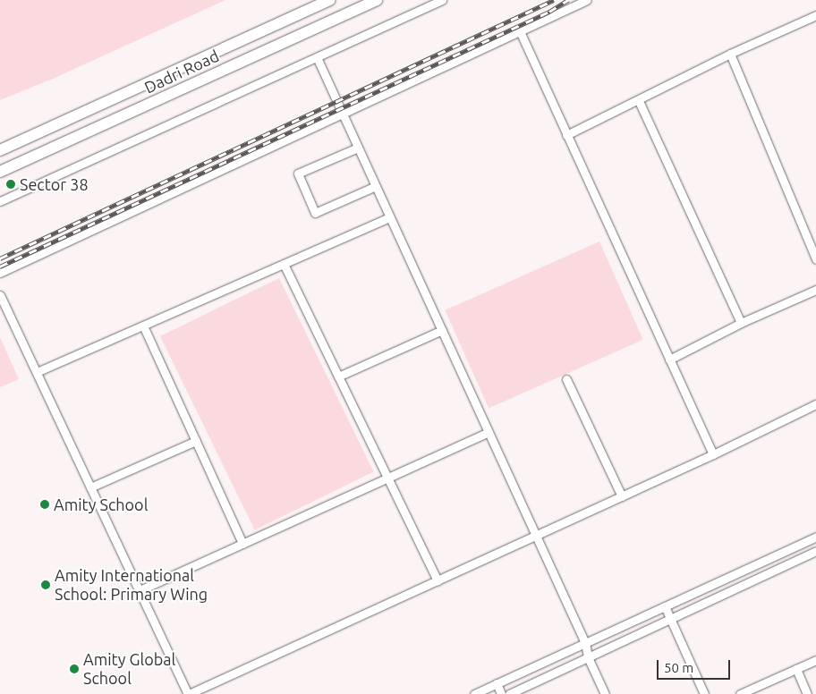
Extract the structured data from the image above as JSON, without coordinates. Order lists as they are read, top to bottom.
{
  "streets": {
    "main road": ["Dadri Road"]
  },
  "places": [
    "Sector 38",
    "Amity School",
    "Amity International School: Primary Wing",
    "Amity Global School"
  ],
  "scale_bar": "50 m"
}
